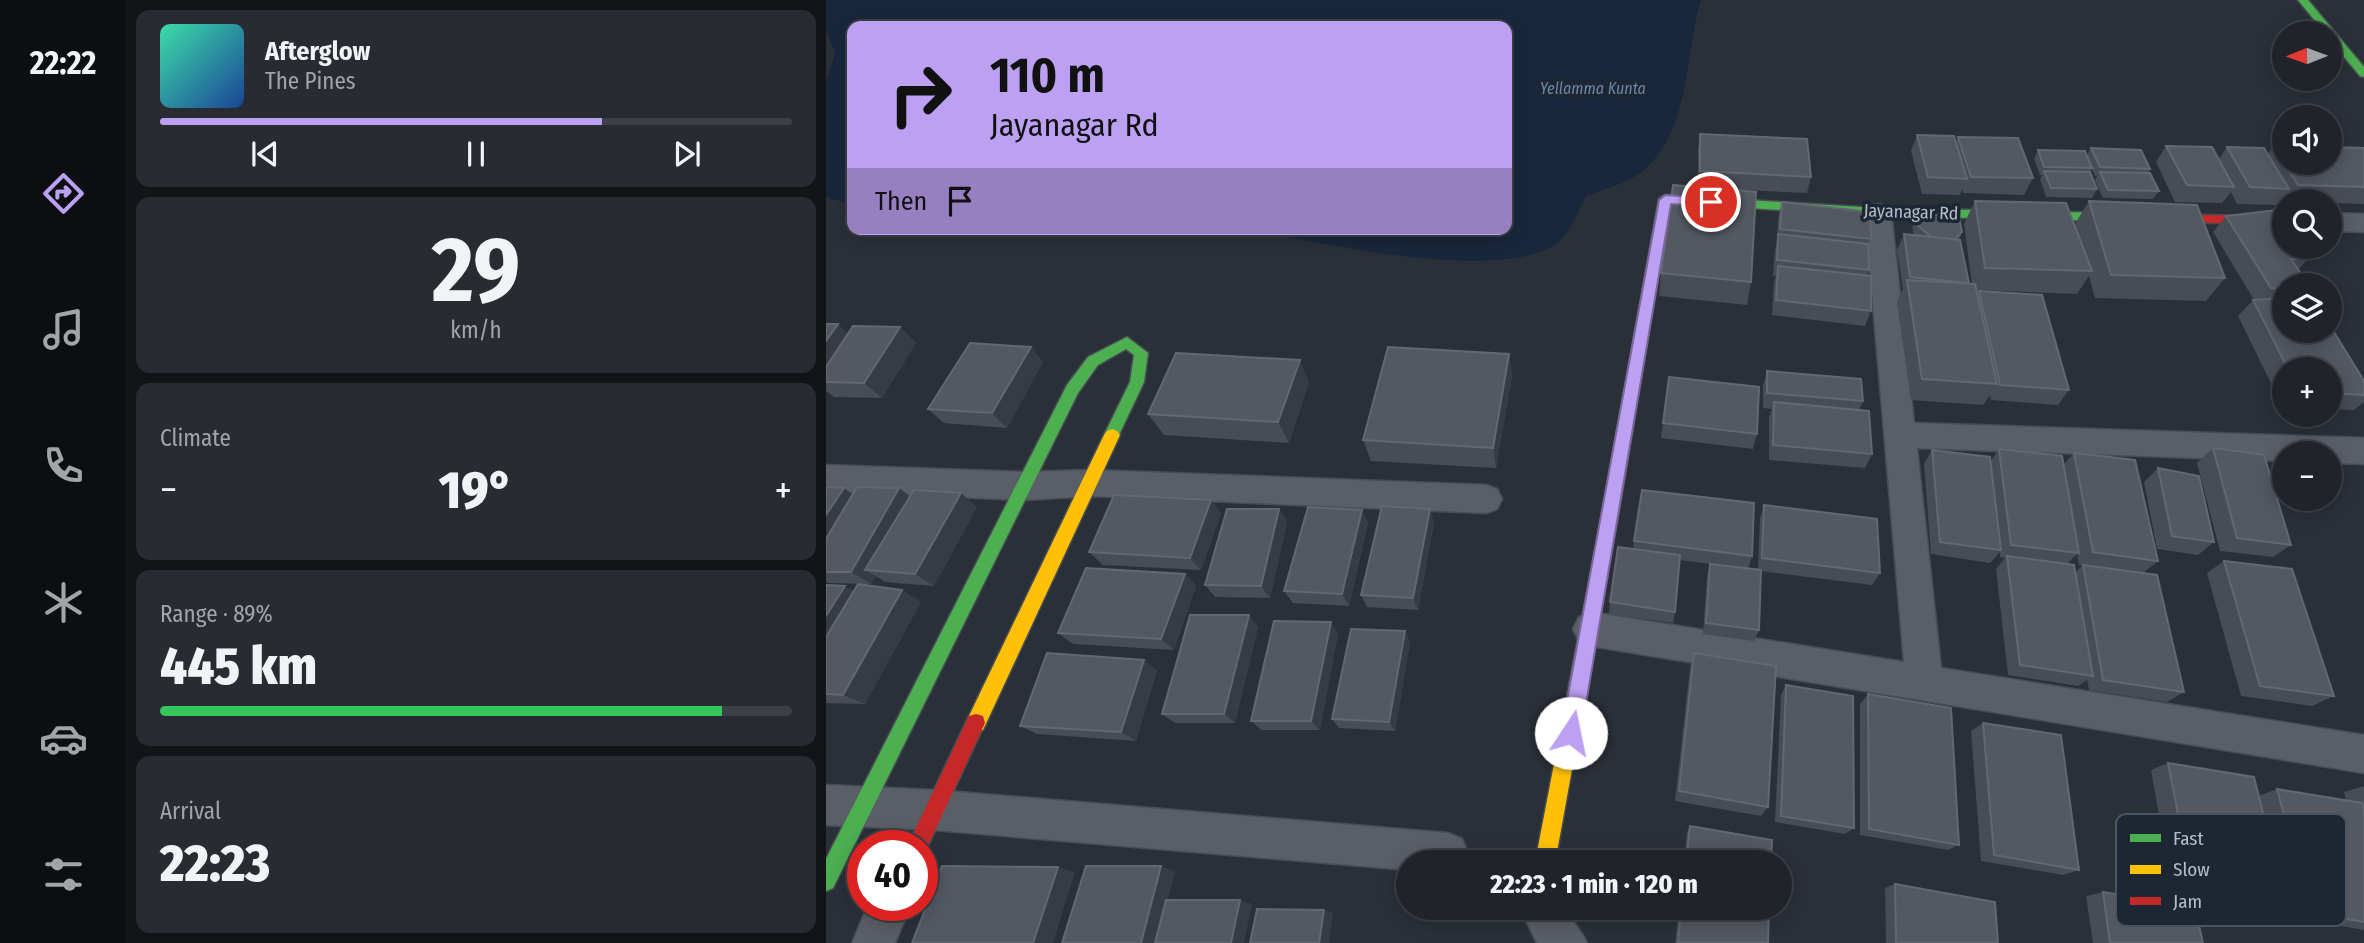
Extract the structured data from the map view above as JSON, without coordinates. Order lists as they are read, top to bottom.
{
  "streets": {
    "street": ["Jayanagar Rd"]
  },
  "water": ["Yellamma Kunta"],
  "legend": ["Fast", "Slow", "Jam"],
  "north": "left",
  "page": {
    "tabs": "22:22",
    "map_buttons": ["+", "−"],
    "turn": ["110 m", "Jayanagar Rd"],
    "song": ["Afterglow", "The Pines"],
    "then": "Then",
    "tile": [
      ["29", "km/h"],
      "Climate",
      ["Range · 89%", "445 km"],
      ["Arrival", "22:23"]
    ],
    "heat": ["−", "19°", "+"],
    "limit": "40",
    "trip": "22:23 · 1 min · 120 m"
  }
}
